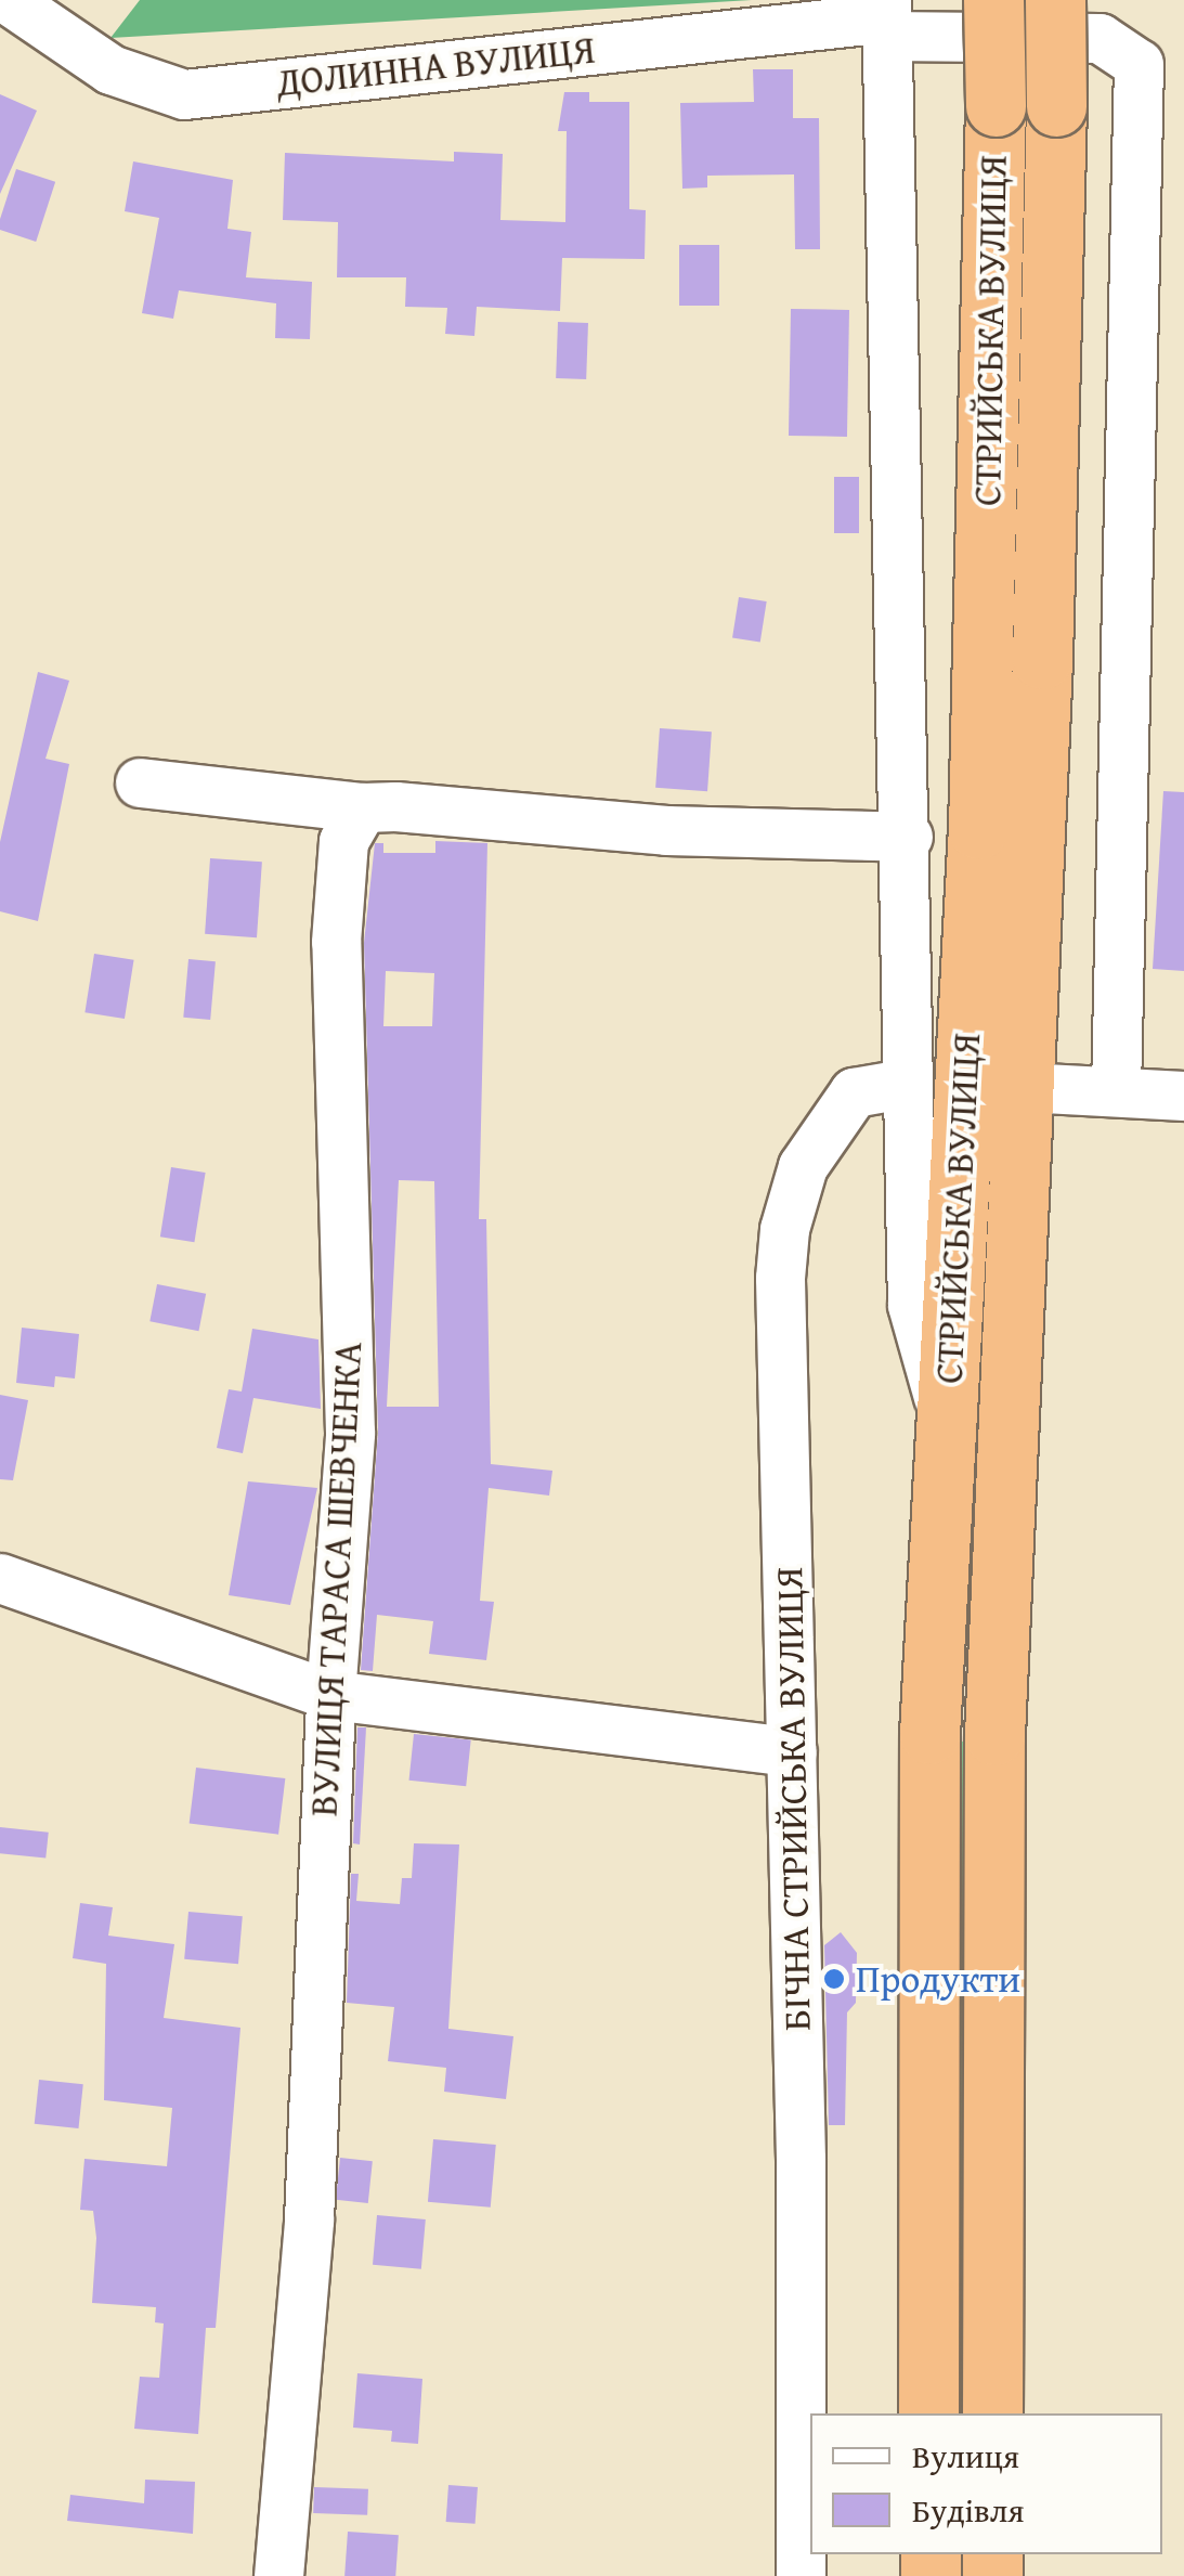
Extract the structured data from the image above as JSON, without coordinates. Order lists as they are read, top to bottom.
{
  "streets": {
    "highway": ["СТРИЙСЬКА ВУЛИЦЯ"],
    "street": ["ДОЛИННА ВУЛИЦЯ", "ВУЛИЦЯ ТАРАСА ШЕВЧЕНКА", "БІЧНА СТРИЙСЬКА ВУЛИЦЯ"]
  },
  "places": ["Продукти"],
  "legend": ["Вулиця", "Будівля"]
}
